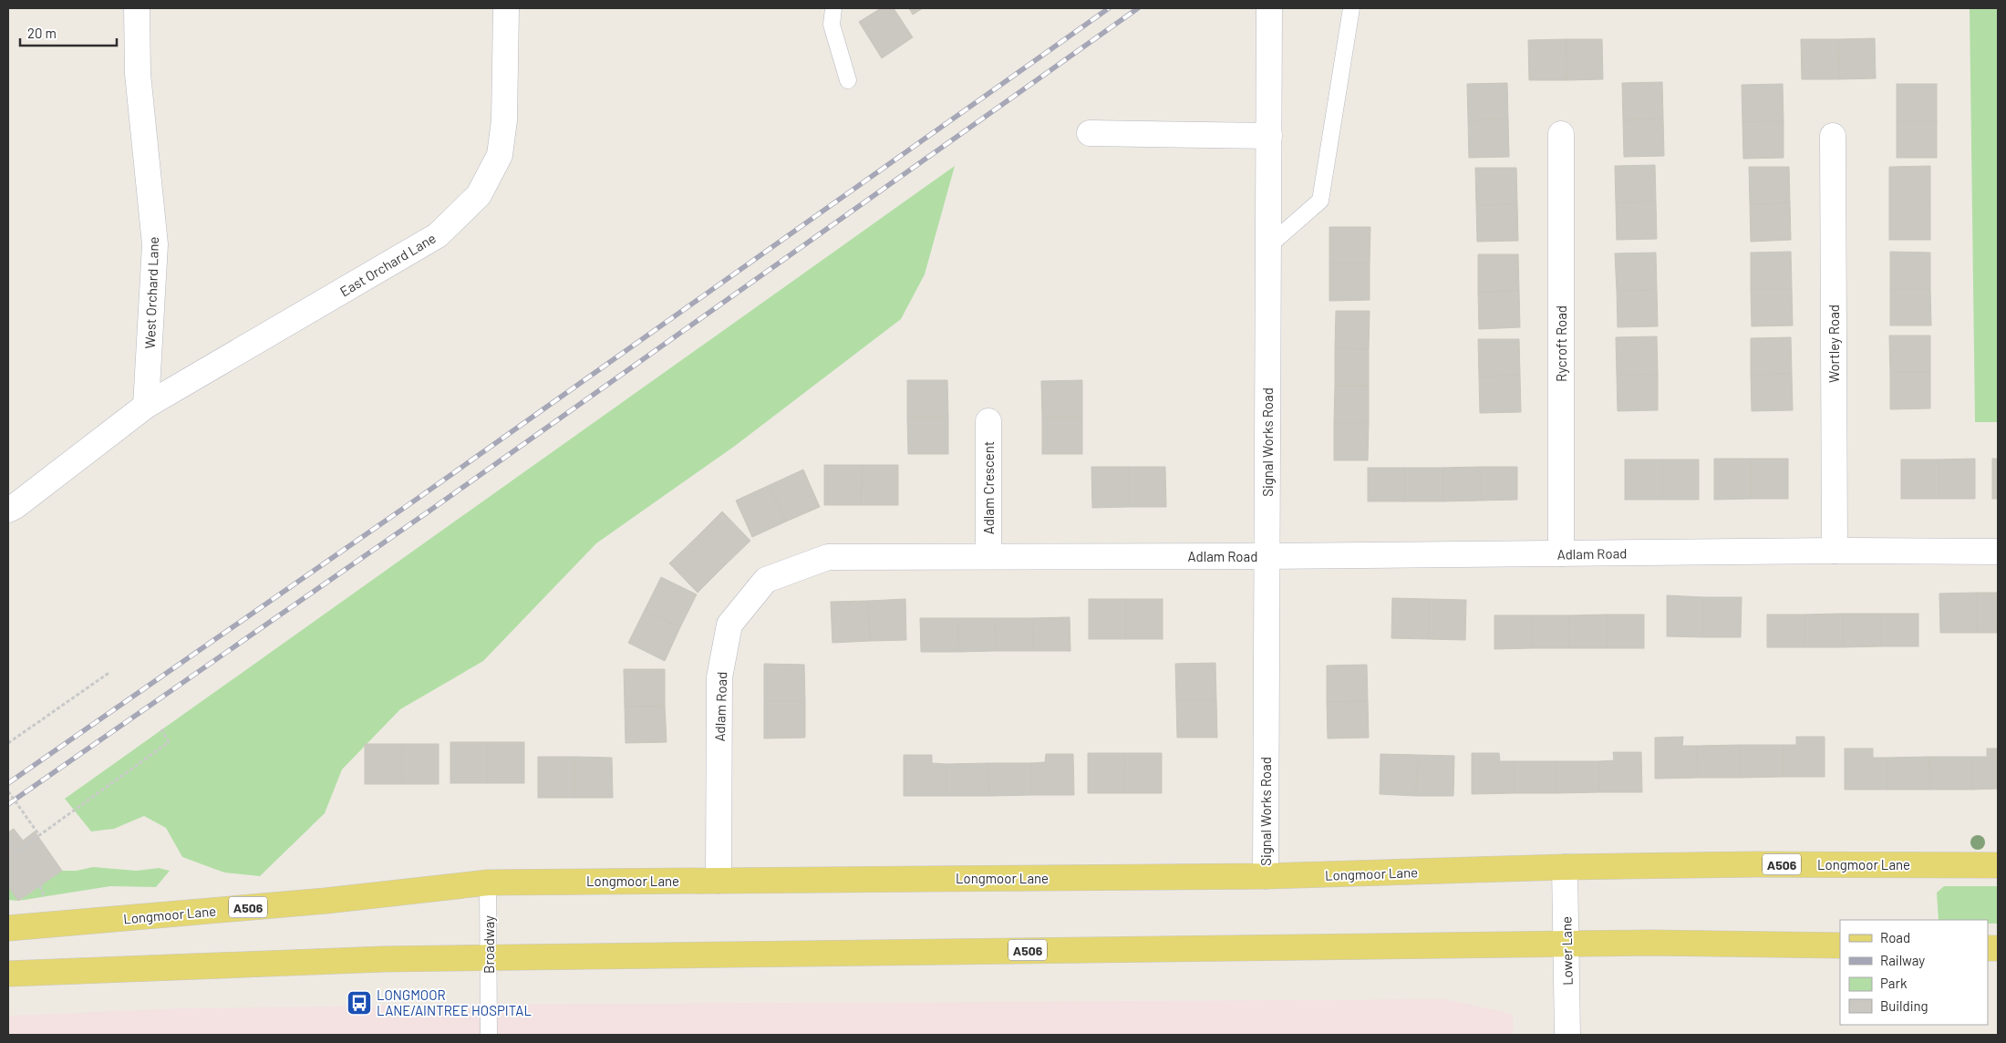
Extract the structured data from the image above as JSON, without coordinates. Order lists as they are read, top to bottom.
{
  "streets": {
    "main road": ["A506", "Longmoor Lane"],
    "street": [
      "East Orchard Lane",
      "West Orchard Lane",
      "Rycroft Road",
      "Wortley Road",
      "Signal Works Road",
      "Adlam Crescent",
      "Adlam Road",
      "Lower Lane"
    ],
    "lane": ["Broadway"]
  },
  "crossings": [
    ["East Orchard Lane", "West Orchard Lane"],
    ["Rycroft Road", "Adlam Road"],
    ["Wortley Road", "Adlam Road"],
    ["Signal Works Road", "Adlam Road"],
    ["Signal Works Road", "Longmoor Lane"],
    ["Adlam Crescent", "Adlam Road"],
    ["Adlam Road", "Longmoor Lane"],
    ["A506", "Broadway"],
    ["A506", "Lower Lane"],
    ["Longmoor Lane", "Broadway"],
    ["Longmoor Lane", "Lower Lane"]
  ],
  "places": {
    "bus stop": ["LONGMOOR LANE/AINTREE HOSPITAL"]
  },
  "legend": [
    "Road",
    "Railway",
    "Park",
    "Building"
  ],
  "scale_bar": "20 m"
}
